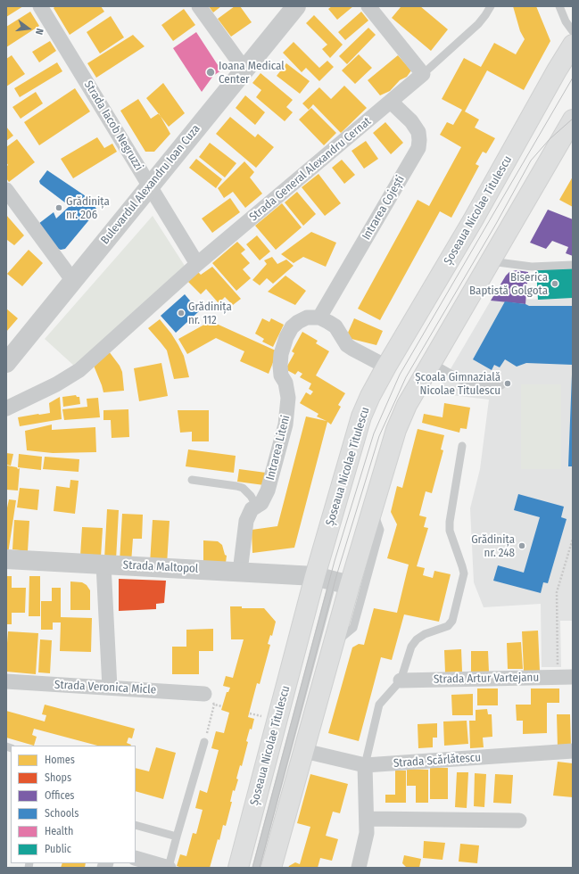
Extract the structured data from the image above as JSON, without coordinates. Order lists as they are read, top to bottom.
{
  "streets": {
    "main road": ["Șoseaua Nicolae Titulescu"],
    "street": [
      "Strada Iacob Negruzzi",
      "Strada General Alexandru Cernat",
      "Bulevardul Alexandru Ioan Cuza",
      "Intrarea Cojești",
      "Intrarea Liteni",
      "Strada Maltopol",
      "Strada Artur Vartejanu",
      "Strada Veronica Micle",
      "Strada Scărlătescu"
    ]
  },
  "crossings": [
    ["Strada Iacob Negruzzi", "Strada General Alexandru Cernat"],
    ["Strada Iacob Negruzzi", "Bulevardul Alexandru Ioan Cuza"],
    ["Strada General Alexandru Cernat", "Intrarea Cojești"],
    ["Intrarea Cojești", "Intrarea Liteni"],
    ["Șoseaua Nicolae Titulescu", "Strada Maltopol"],
    ["Șoseaua Nicolae Titulescu", "Strada Scărlătescu"],
    ["Intrarea Liteni", "Strada Maltopol"]
  ],
  "places": [
    "Ioana Medical Center",
    "Grădinița nr. 206",
    "Biserica Baptistă Golgota",
    "Grădinița nr. 112",
    "Școala Gimnazială Nicolae Titulescu",
    "Grădinița nr. 248"
  ],
  "legend": [
    "Homes",
    "Shops",
    "Offices",
    "Schools",
    "Health",
    "Public"
  ],
  "north": "right"
}
